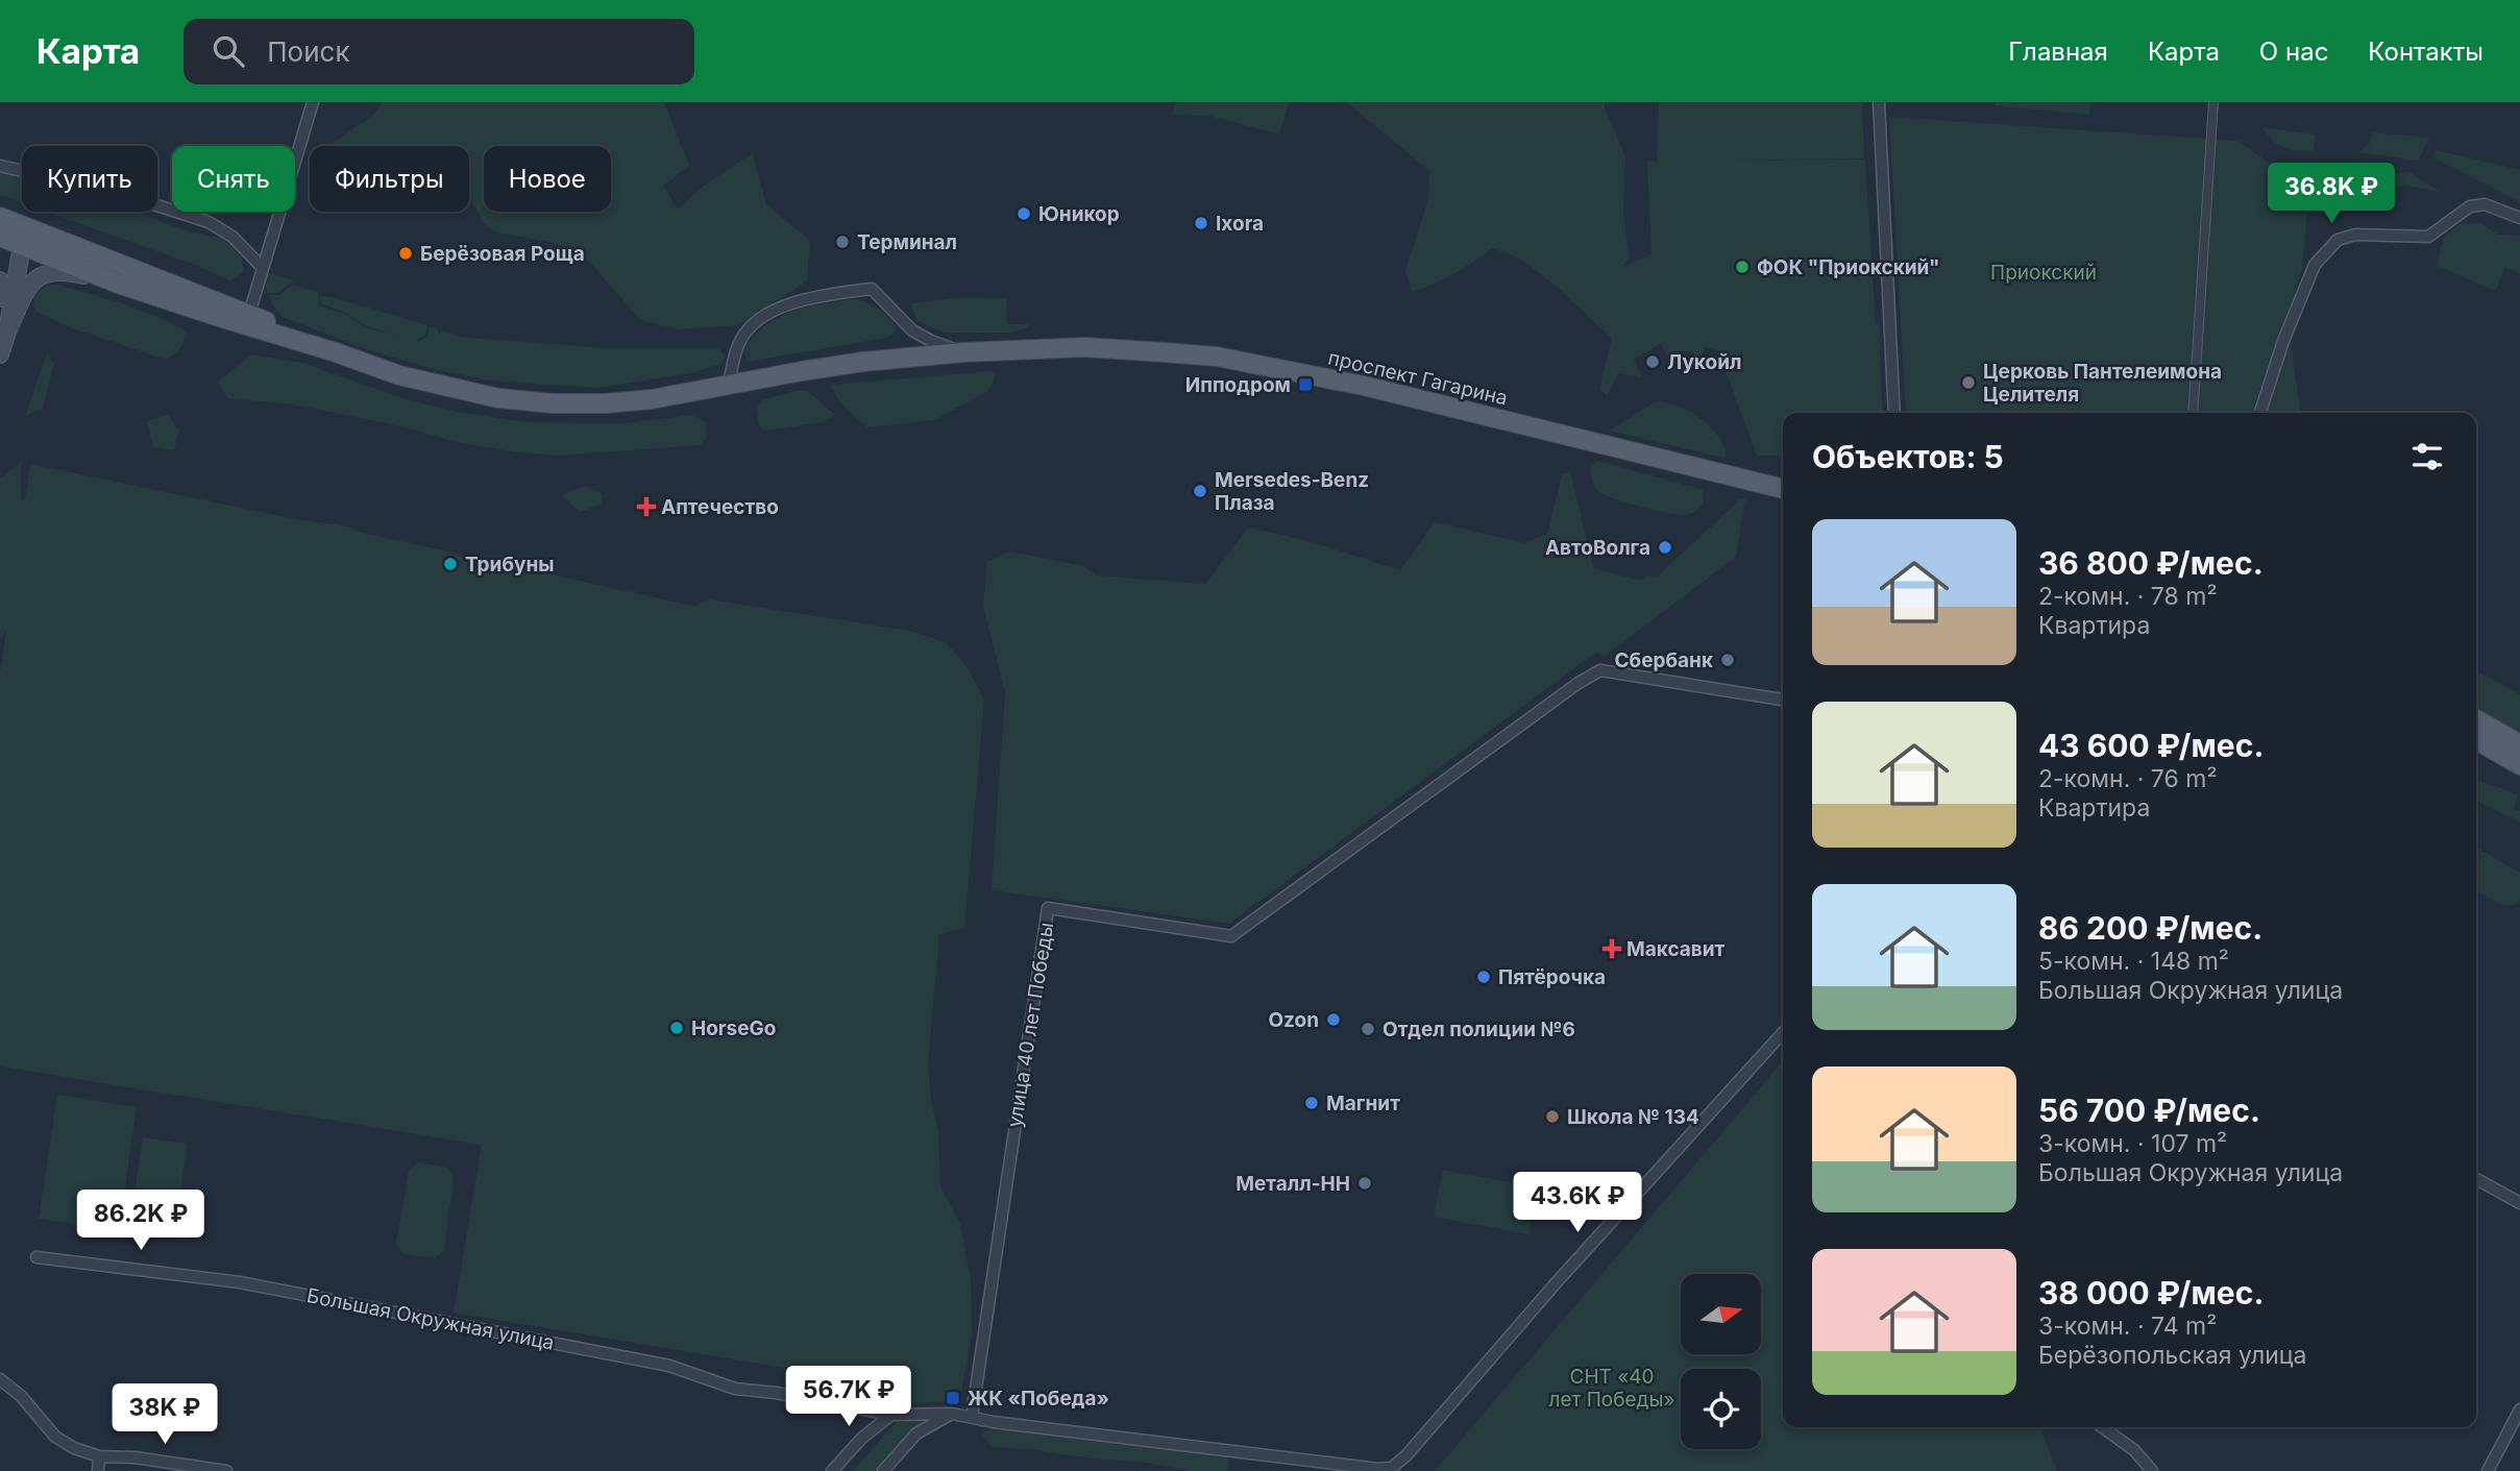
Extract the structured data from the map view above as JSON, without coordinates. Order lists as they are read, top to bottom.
{
  "streets": {
    "main road": ["проспект Гагарина"],
    "street": ["улица 40 лет Победы", "Большая Окружная улица"]
  },
  "crossings": [
    ["улица 40 лет Победы", "Большая Окружная улица"]
  ],
  "parks": ["Приокский", "СНТ «40 лет Победы»"],
  "places": {
    "other": [
      "Юникор",
      "Ixora",
      "Терминал",
      "Берёзовая Роща",
      "ФОК \"Приокский\"",
      "Лукойл",
      "Церковь Пантелеимона Целителя",
      "Mersedes-Benz Плаза",
      "АвтоВолга",
      "Трибуны",
      "Сбербанк",
      "Пятёрочка",
      "Ozon",
      "HorseGo",
      "Отдел полиции №6",
      "Магнит",
      "Школа № 134",
      "Металл-НН"
    ],
    "transit": ["Ипподром", "ЖК «Победа»"],
    "health": ["Аптечество", "Максавит"]
  },
  "north": "right",
  "page": {
    "header": "Карта",
    "search": "Поиск",
    "nav": [
      "Главная",
      "Карта",
      "О нас",
      "Контакты"
    ],
    "chip": [
      "Купить",
      "Снять",
      "Фильтры",
      "Новое"
    ],
    "price": [
      "36.8K ₽",
      "43.6K ₽",
      "86.2K ₽",
      "56.7K ₽",
      "38K ₽"
    ],
    "heading": "Объектов: 5",
    "list": [
      {
        "name": "36 800 ₽/мес.",
        "note": "2-комн. · 78 m² · Квартира"
      },
      {
        "name": "43 600 ₽/мес.",
        "note": "2-комн. · 76 m² · Квартира"
      },
      {
        "name": "86 200 ₽/мес.",
        "note": "5-комн. · 148 m² · Большая Окружная улица"
      },
      {
        "name": "56 700 ₽/мес.",
        "note": "3-комн. · 107 m² · Большая Окружная улица"
      },
      {
        "name": "38 000 ₽/мес.",
        "note": "3-комн. · 74 m² · Берёзопольская улица"
      }
    ]
  }
}
